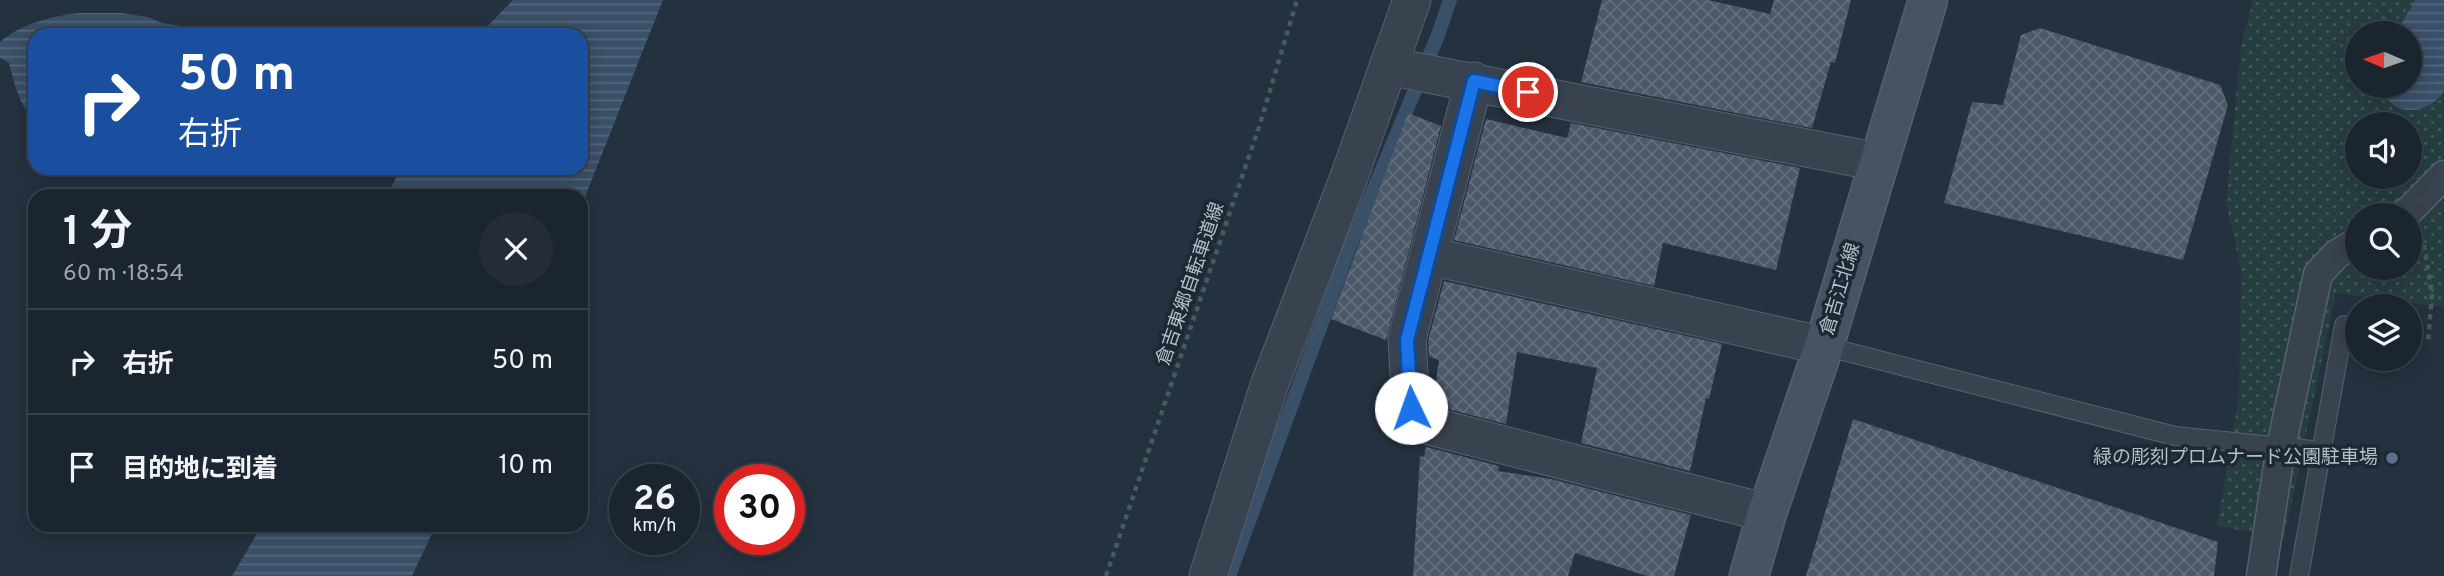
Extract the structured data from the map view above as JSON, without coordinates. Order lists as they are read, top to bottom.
{
  "streets": {
    "main road": ["倉吉江北線"],
    "path": ["倉吉東郷自転車道線"]
  },
  "places": ["緑の彫刻プロムナード公園駐車場"],
  "north": "left",
  "page": {
    "turn": ["50 m", "右折"],
    "heading": ["1 分", "60 m · 18:54"],
    "list": [
      {
        "name": "右折",
        "value": "50 m"
      },
      {
        "name": "目的地に到着",
        "value": "10 m"
      }
    ],
    "speed": "26 km/h",
    "limit": "30"
  }
}
